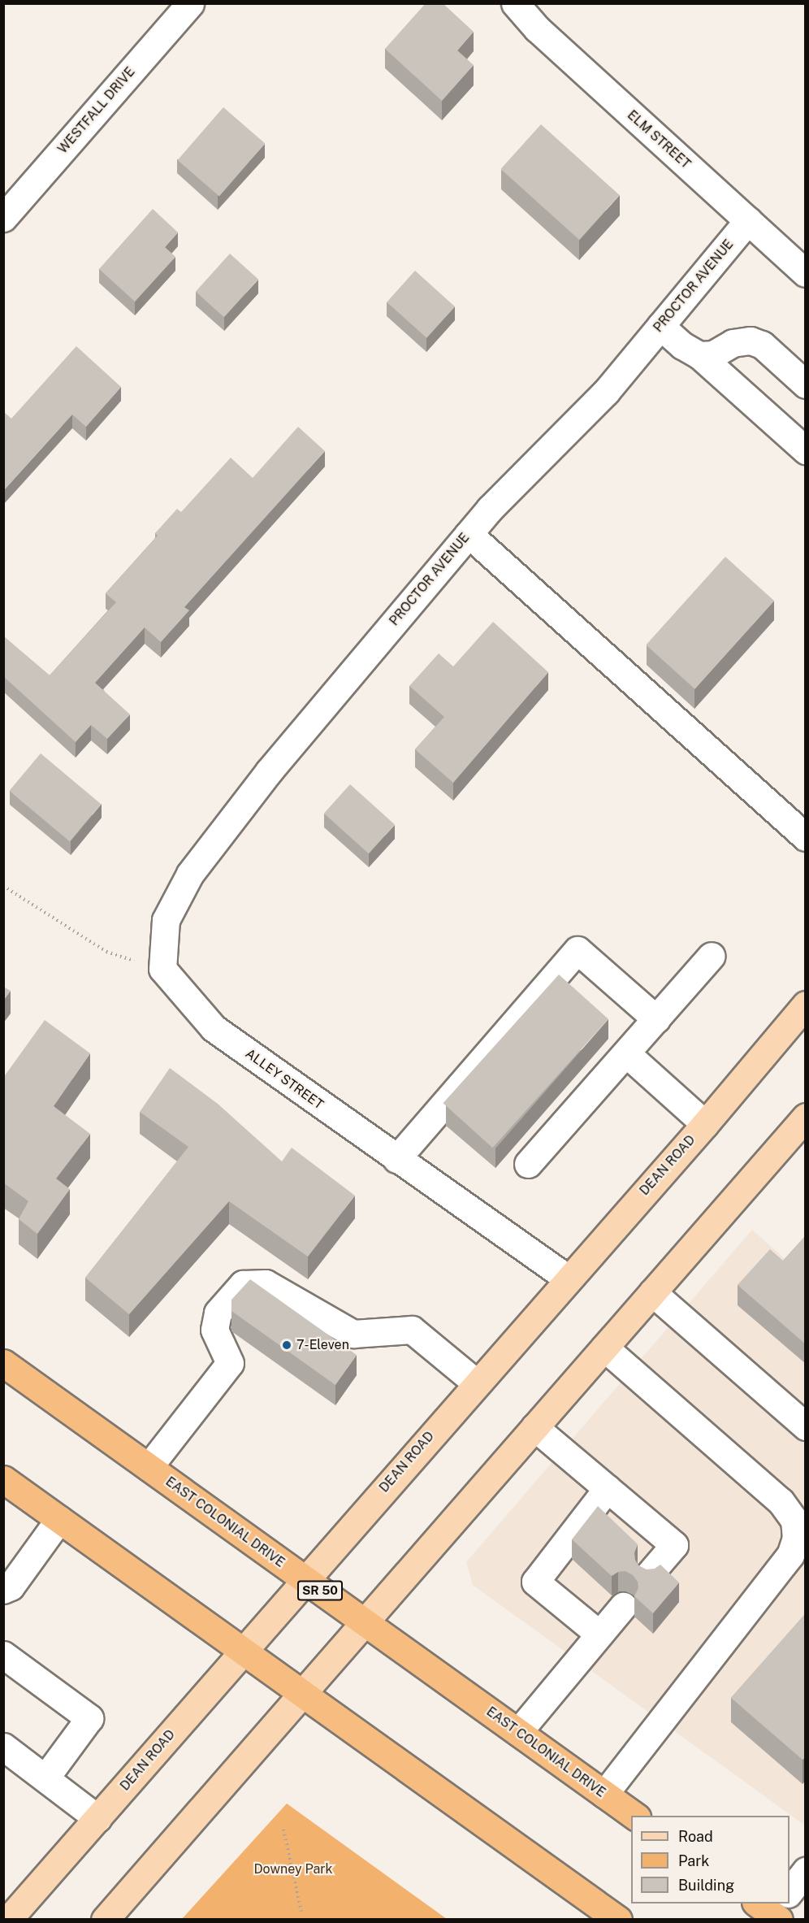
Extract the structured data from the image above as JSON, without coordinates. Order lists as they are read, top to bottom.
{
  "streets": {
    "highway": ["EAST COLONIAL DRIVE", "SR 50"],
    "main road": ["DEAN ROAD"],
    "street": [
      "WESTFALL DRIVE",
      "ELM STREET",
      "PROCTOR AVENUE",
      "ALLEY STREET"
    ]
  },
  "crossings": [
    ["ELM STREET", "PROCTOR AVENUE"],
    ["PROCTOR AVENUE", "ALLEY STREET"],
    ["ALLEY STREET", "DEAN ROAD"],
    ["DEAN ROAD", "EAST COLONIAL DRIVE"]
  ],
  "parks": ["Downey Park"],
  "places": ["7-Eleven"],
  "legend": ["Road", "Park", "Building"]
}
